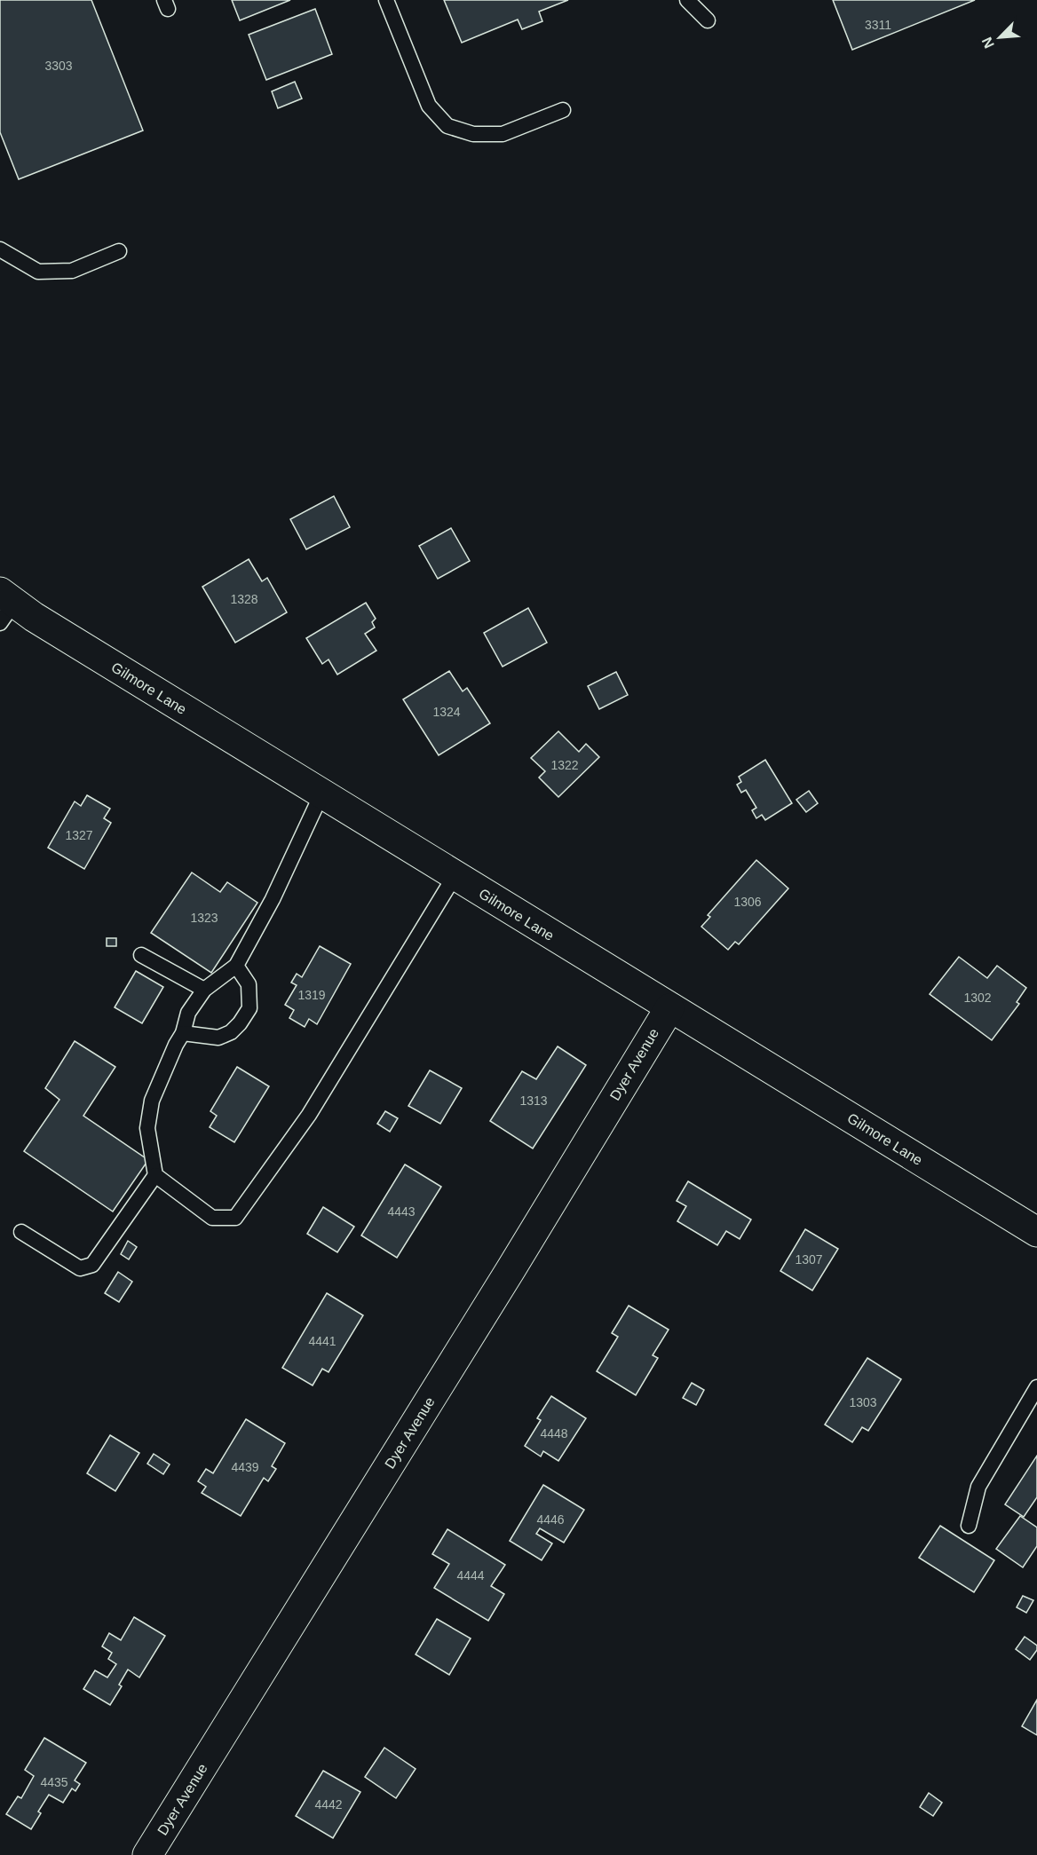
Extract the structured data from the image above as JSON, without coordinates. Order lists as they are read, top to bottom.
{
  "streets": {
    "street": ["Gilmore Lane", "Dyer Avenue"]
  },
  "crossings": [
    ["Gilmore Lane", "Dyer Avenue"]
  ],
  "house_numbers": [
    "3311",
    "3303",
    "1328",
    "1324",
    "1322",
    "1327",
    "1306",
    "1323",
    "1319",
    "1302",
    "1313",
    "4443",
    "1307",
    "4441",
    "1303",
    "4448",
    "4439",
    "4446",
    "4444",
    "4435",
    "4442"
  ],
  "north": "bottom left"
}
